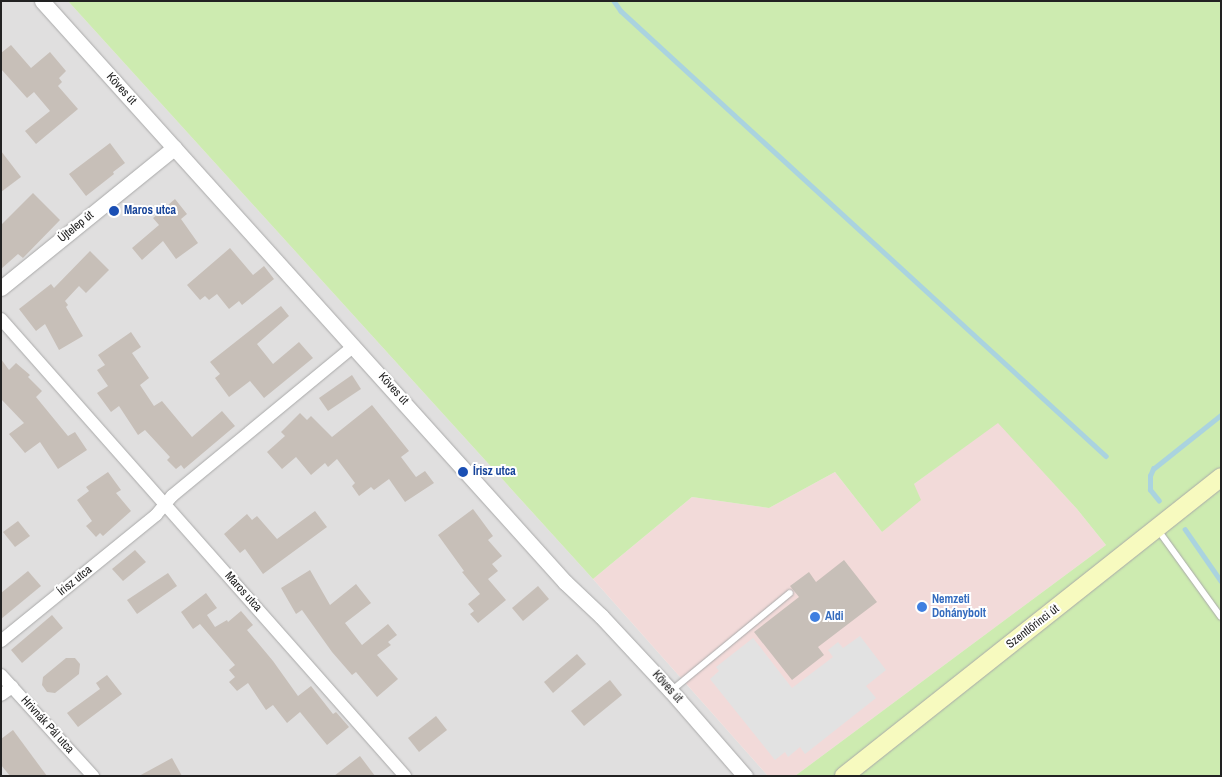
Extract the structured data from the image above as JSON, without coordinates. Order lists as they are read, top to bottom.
{
  "streets": {
    "main road": ["Szentlőrinci út"],
    "street": [
      "Köves út",
      "Újtelep út",
      "Írisz utca",
      "Maros utca",
      "Hrivnák Pál utca"
    ]
  },
  "crossings": [
    ["Köves út", "Újtelep út"],
    ["Köves út", "Írisz utca"],
    ["Írisz utca", "Maros utca"]
  ],
  "places": [
    "Maros utca",
    "Írisz utca",
    "Nemzeti Dohánybolt",
    "Aldi"
  ]
}
